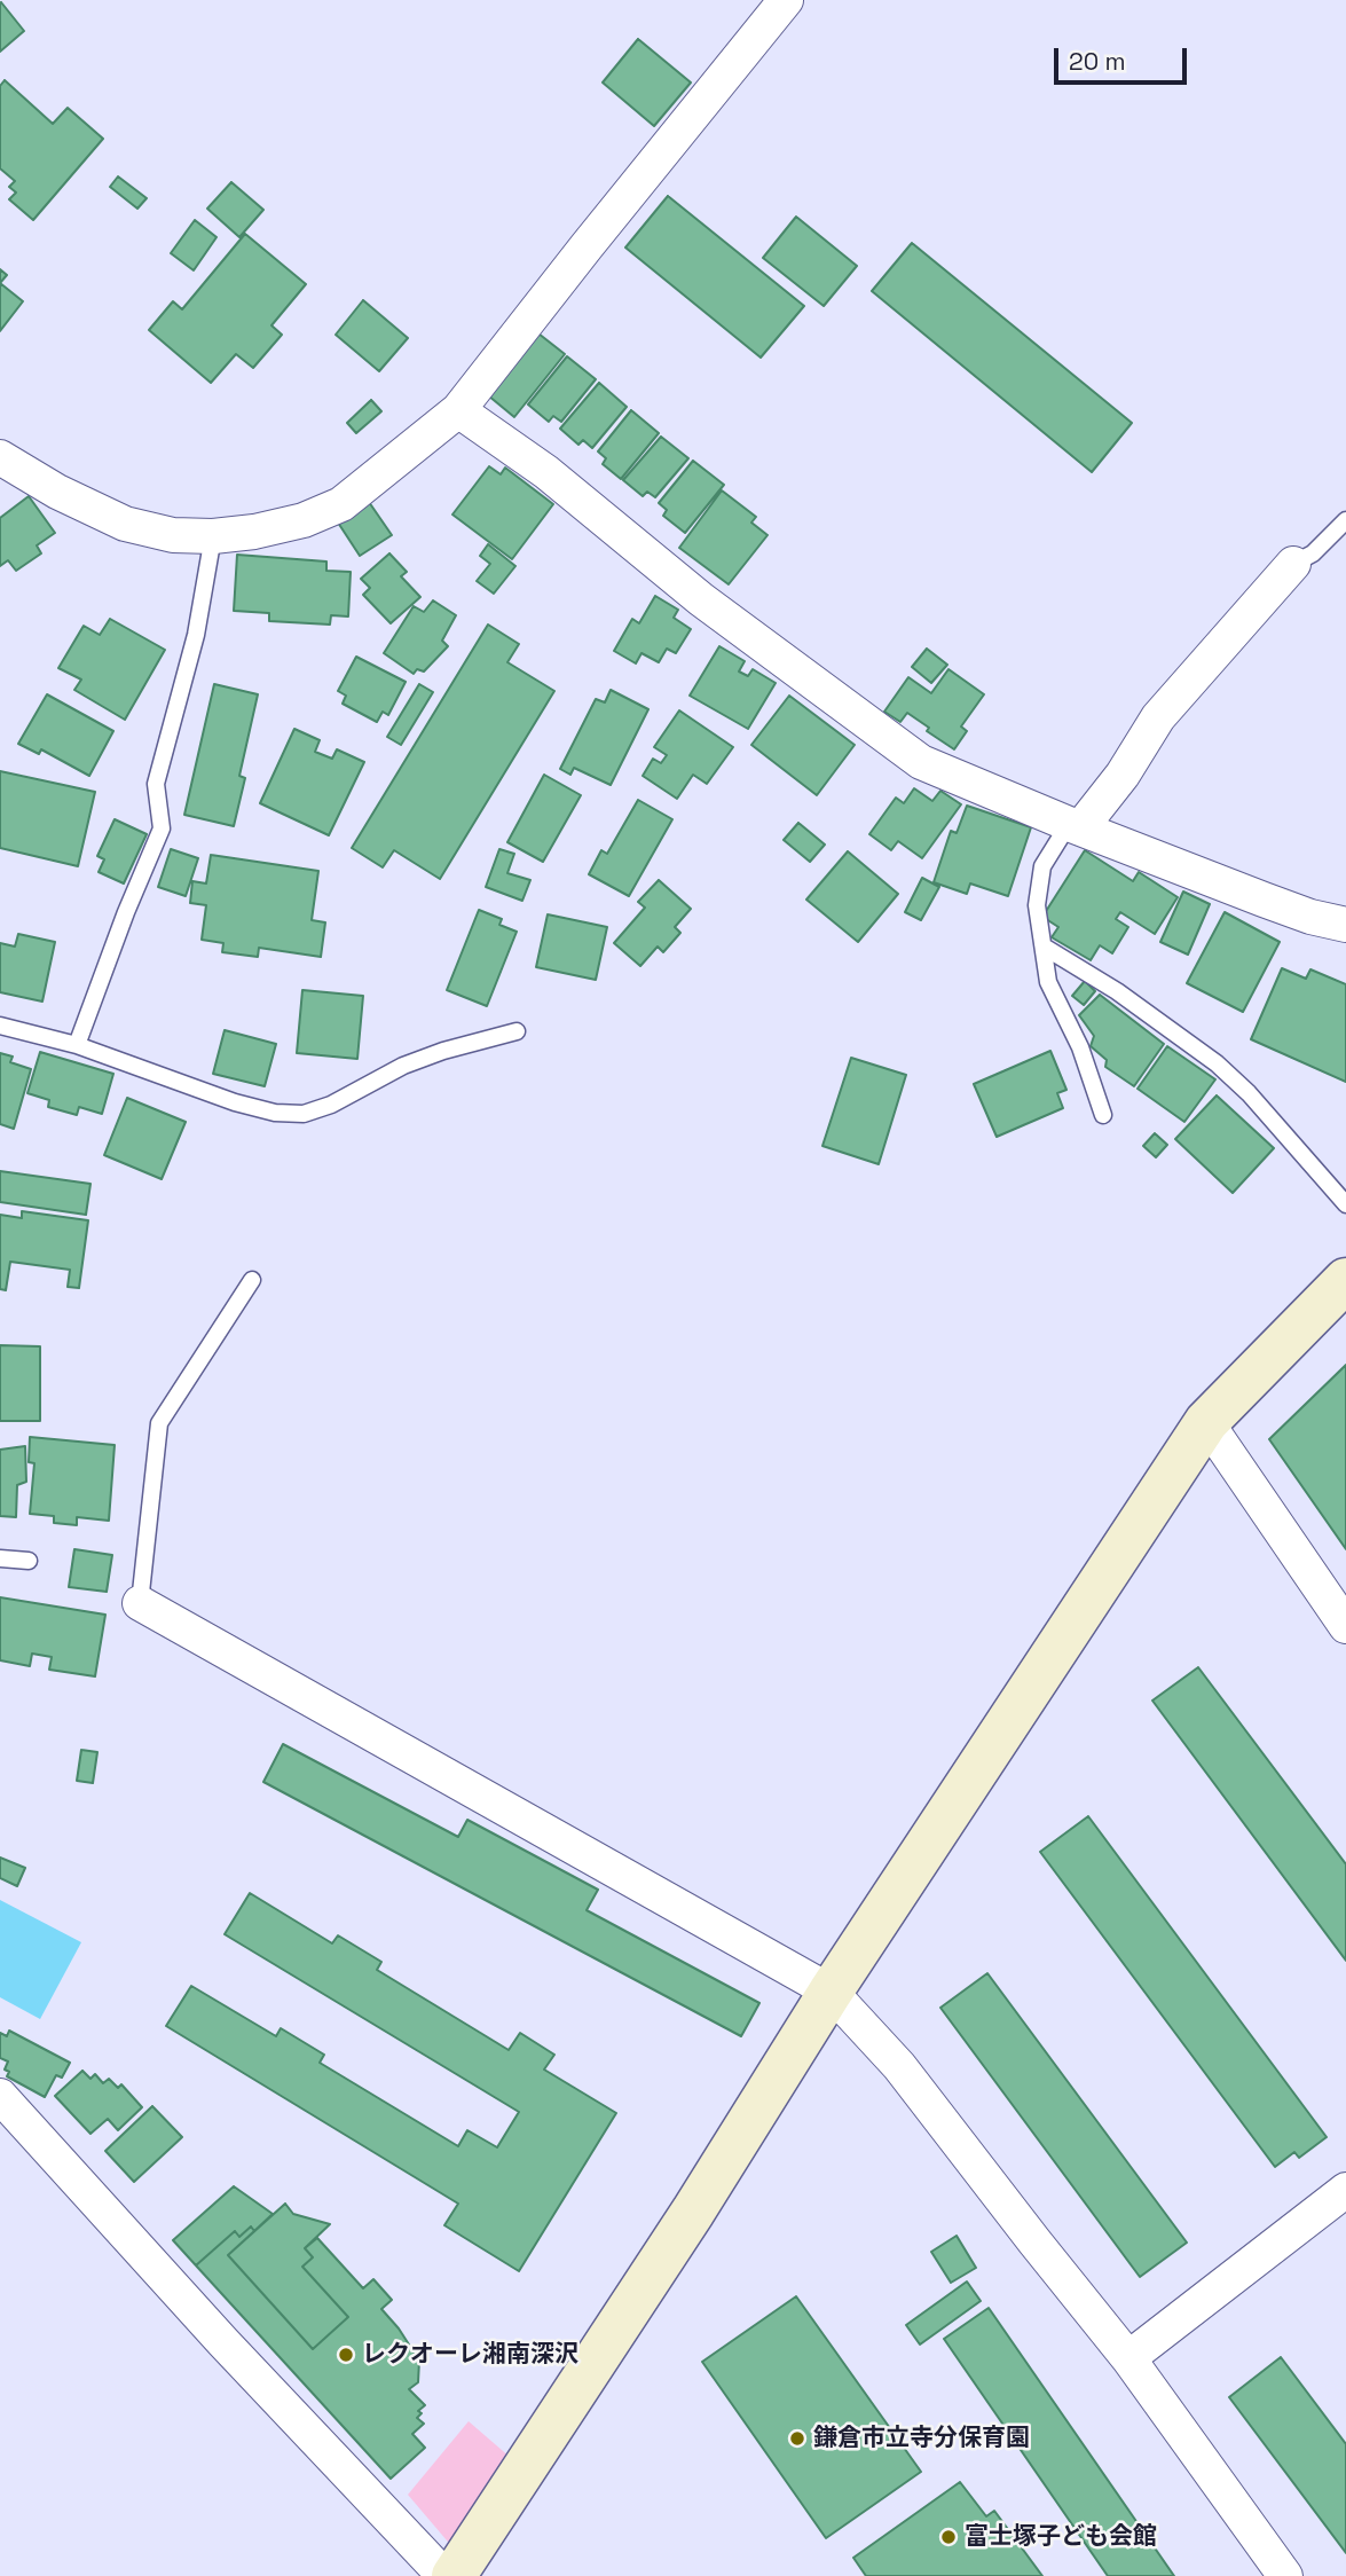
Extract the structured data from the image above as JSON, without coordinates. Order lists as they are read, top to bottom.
{
  "places": ["レクオーレ湘南深沢", "鎌倉市立寺分保育園", "富士塚子ども会館"],
  "scale_bar": "20 m"
}
